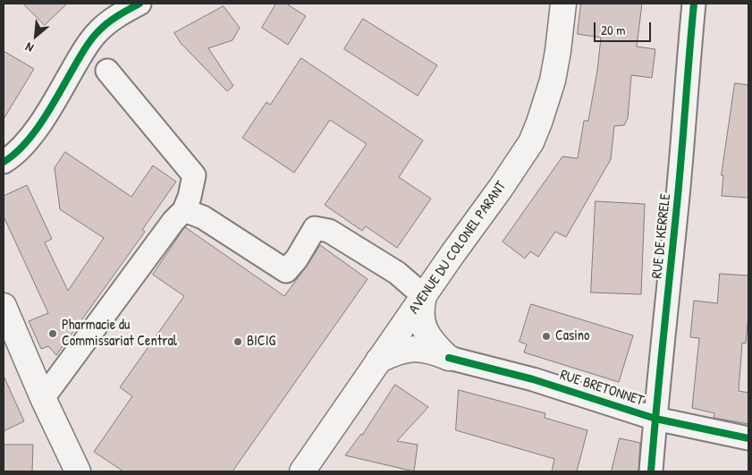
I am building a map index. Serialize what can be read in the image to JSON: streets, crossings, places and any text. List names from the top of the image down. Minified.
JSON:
{"streets":{"main road":["AVENUE DU COLONEL PARANT"],"street":["RUE DE KERRELE","RUE BRETONNET"]},"crossings":[["RUE DE KERRELE","RUE BRETONNET"]],"places":["Pharmacie du Commissariat Central","Casino","BICIG"],"scale_bar":"20 m","north":"bottom left"}
